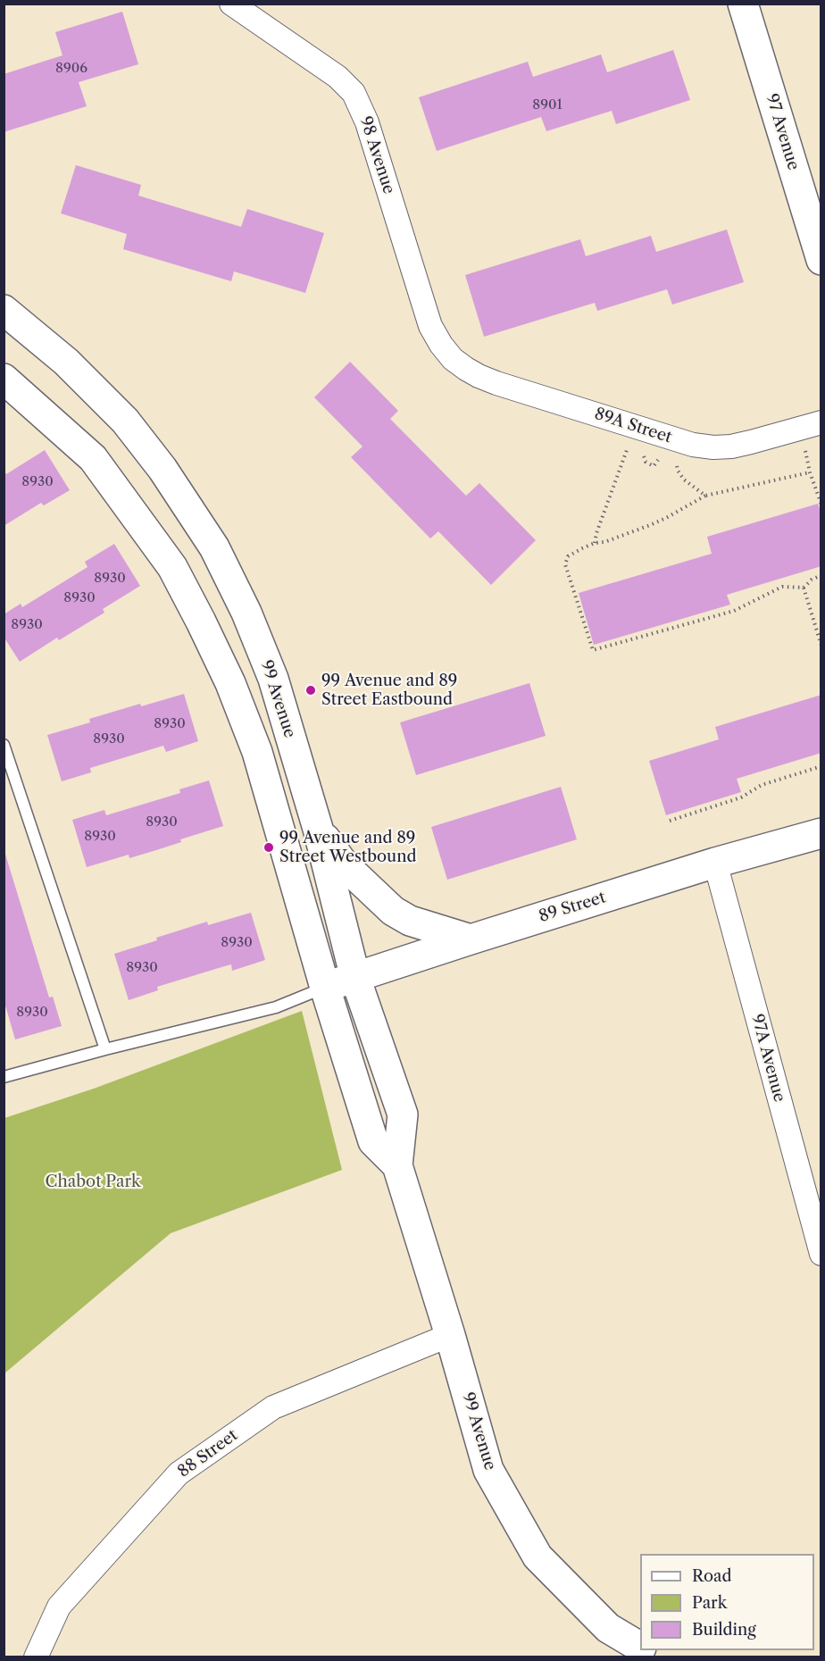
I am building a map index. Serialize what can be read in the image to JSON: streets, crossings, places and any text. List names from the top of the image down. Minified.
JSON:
{"streets":{"street":["97 Avenue","98 Avenue","89A Street","99 Avenue","89 Street","97A Avenue","88 Street"]},"crossings":[["98 Avenue","89A Street"],["99 Avenue","89 Street"],["99 Avenue","88 Street"],["89 Street","97A Avenue"]],"parks":["Chabot Park"],"places":["99 Avenue and 89 Street Eastbound","99 Avenue and 89 Street Westbound"],"house_numbers":["8906","8901","8930","8930","8930","8930","8930","8930","8930","8930","8930","8930","8930"],"legend":["Road","Park","Building"]}
